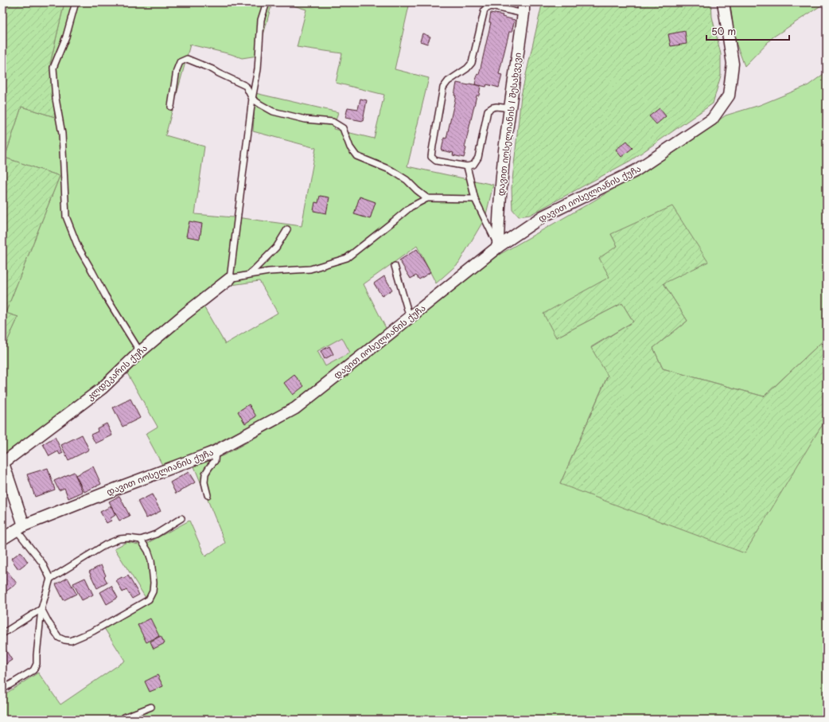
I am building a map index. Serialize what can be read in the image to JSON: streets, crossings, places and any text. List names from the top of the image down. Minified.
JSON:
{"streets":{"street":["დავით იოსელიანის I შესახვევი","დავით იოსელიანის ქუჩა","კლდეკარის ქუჩა"]},"crossings":[["დავით იოსელიანის I შესახვევი","დავით იოსელიანის ქუჩა"]],"scale_bar":"50 m"}
